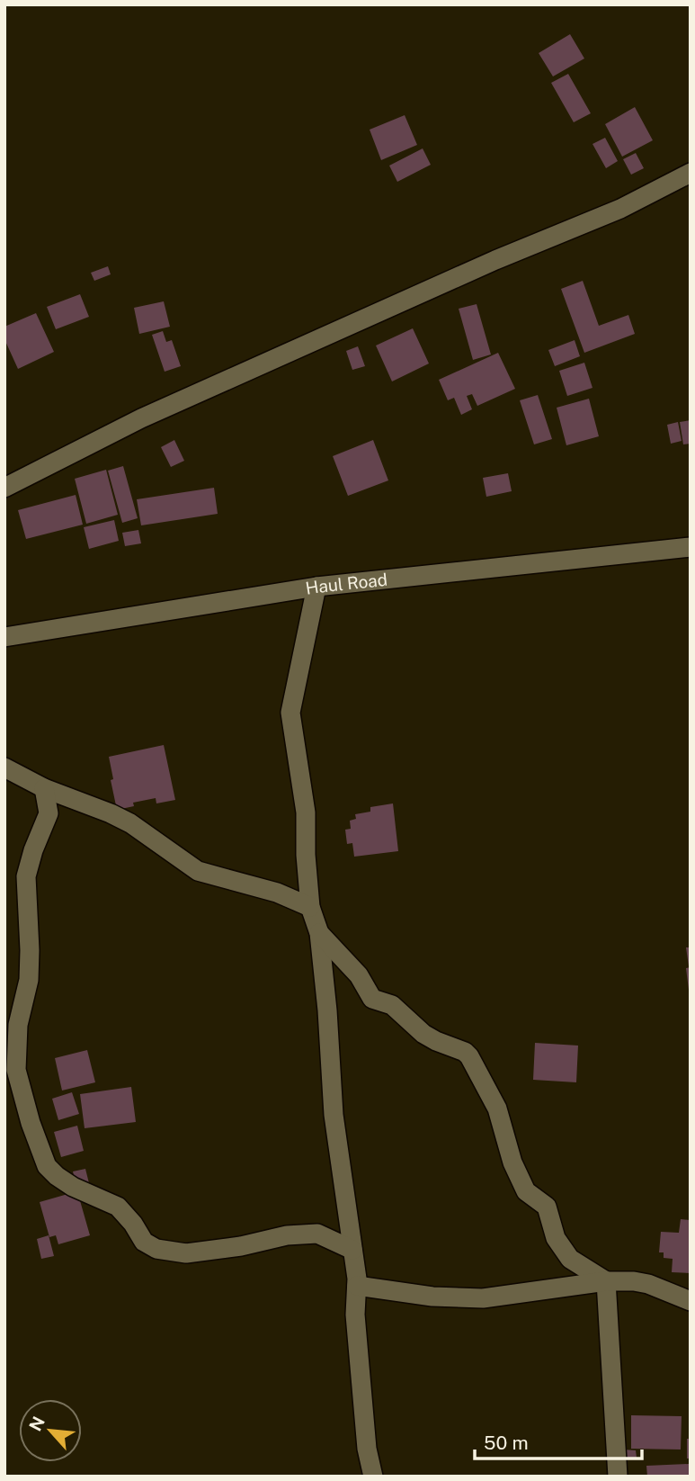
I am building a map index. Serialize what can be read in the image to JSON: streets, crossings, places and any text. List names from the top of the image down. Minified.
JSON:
{"streets":{"street":["Haul Road"]},"scale_bar":"50 m","north":"top left"}
